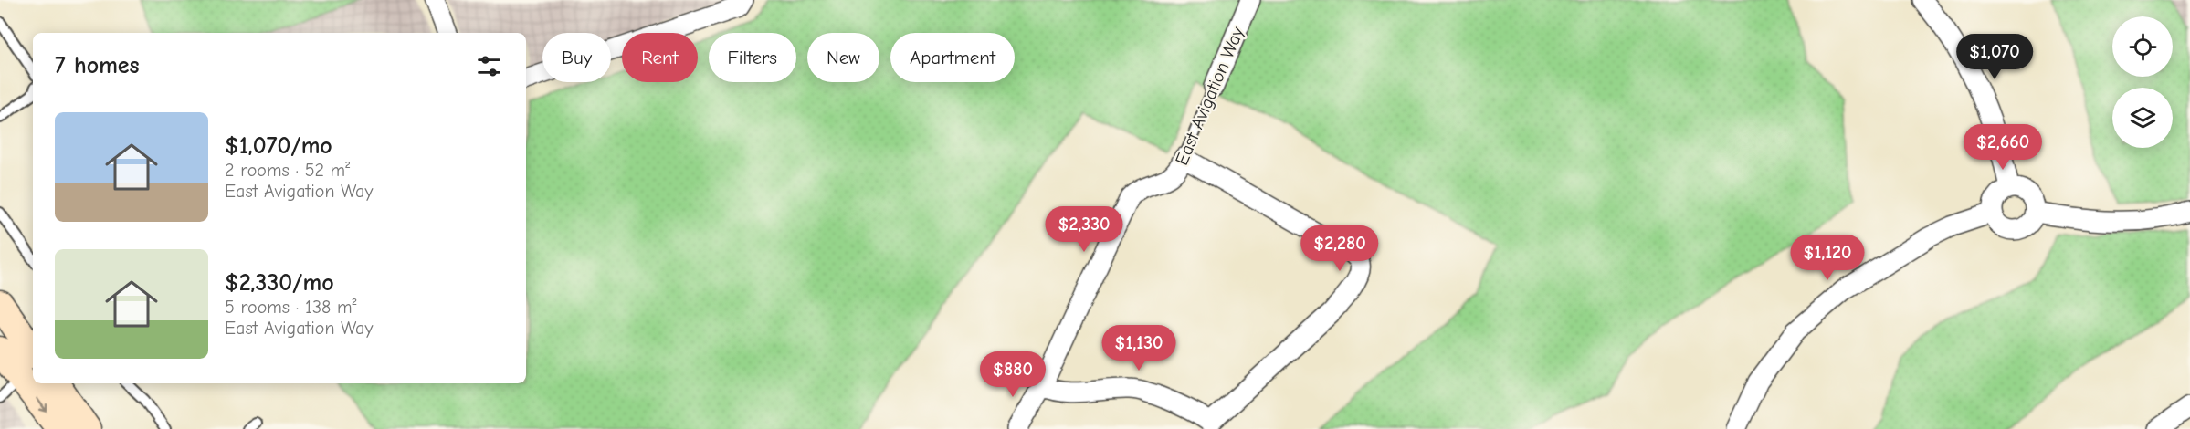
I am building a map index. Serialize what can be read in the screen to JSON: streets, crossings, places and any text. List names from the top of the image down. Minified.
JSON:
{"streets":{"street":["East Avigation Way"]},"page":{"chip":["Buy","Rent","Filters","New","Apartment"],"heading":"7 homes","price":["$1,070","$2,660","$2,330","$2,280","$1,120","$1,130","$880"],"list":[{"name":"$1,070/mo","note":"2 rooms · 52 m² · East Avigation Way"},{"name":"$2,330/mo","note":"5 rooms · 138 m² · East Avigation Way"}]}}
